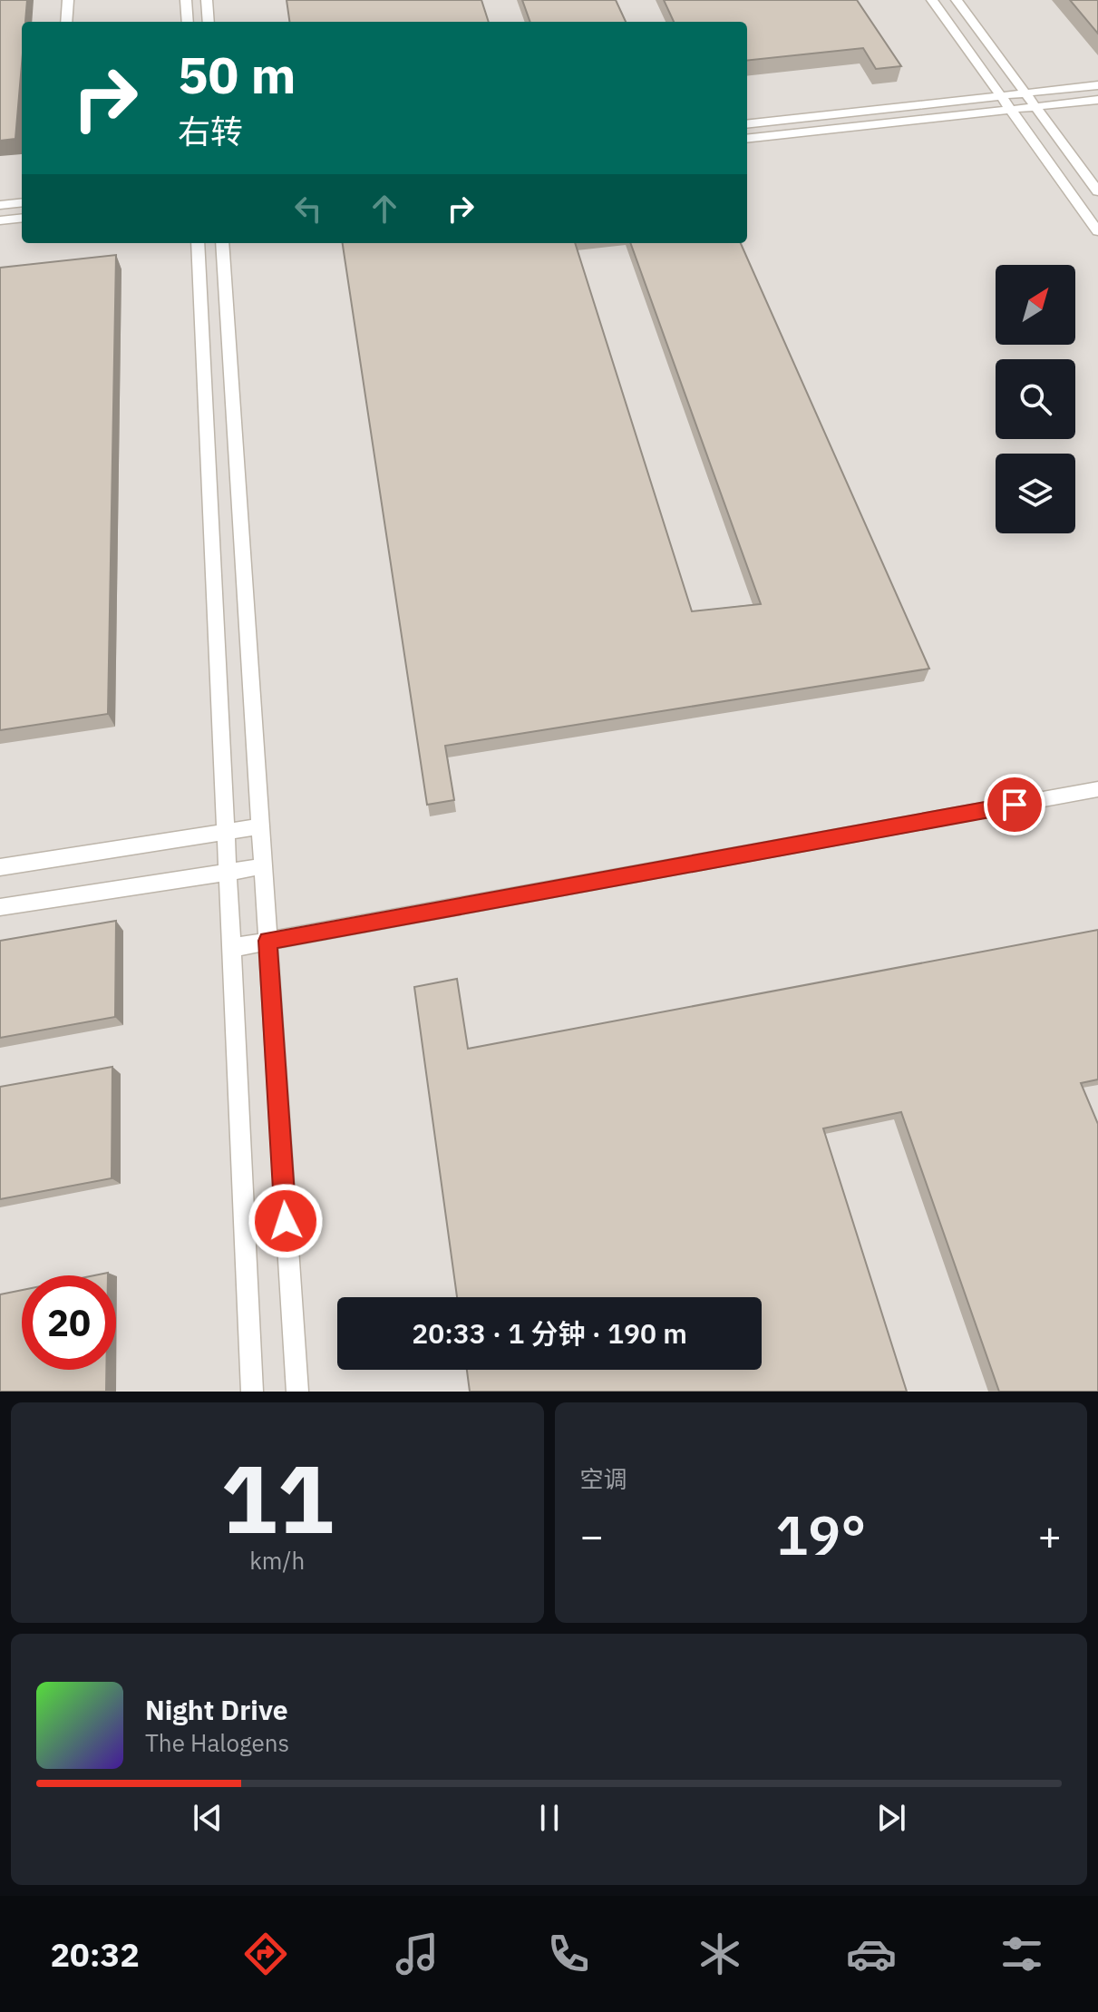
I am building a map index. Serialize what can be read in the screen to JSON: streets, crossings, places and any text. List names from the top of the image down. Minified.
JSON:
{"north":"top right","page":{"turn":["50 m","右转"],"limit":"20","trip":"20:33 · 1 分钟 · 190 m","tile":[["11","km/h"],"空调"],"heat":["−","19°","+"],"song":["Night Drive","The Halogens"],"tabs":"20:32"}}
